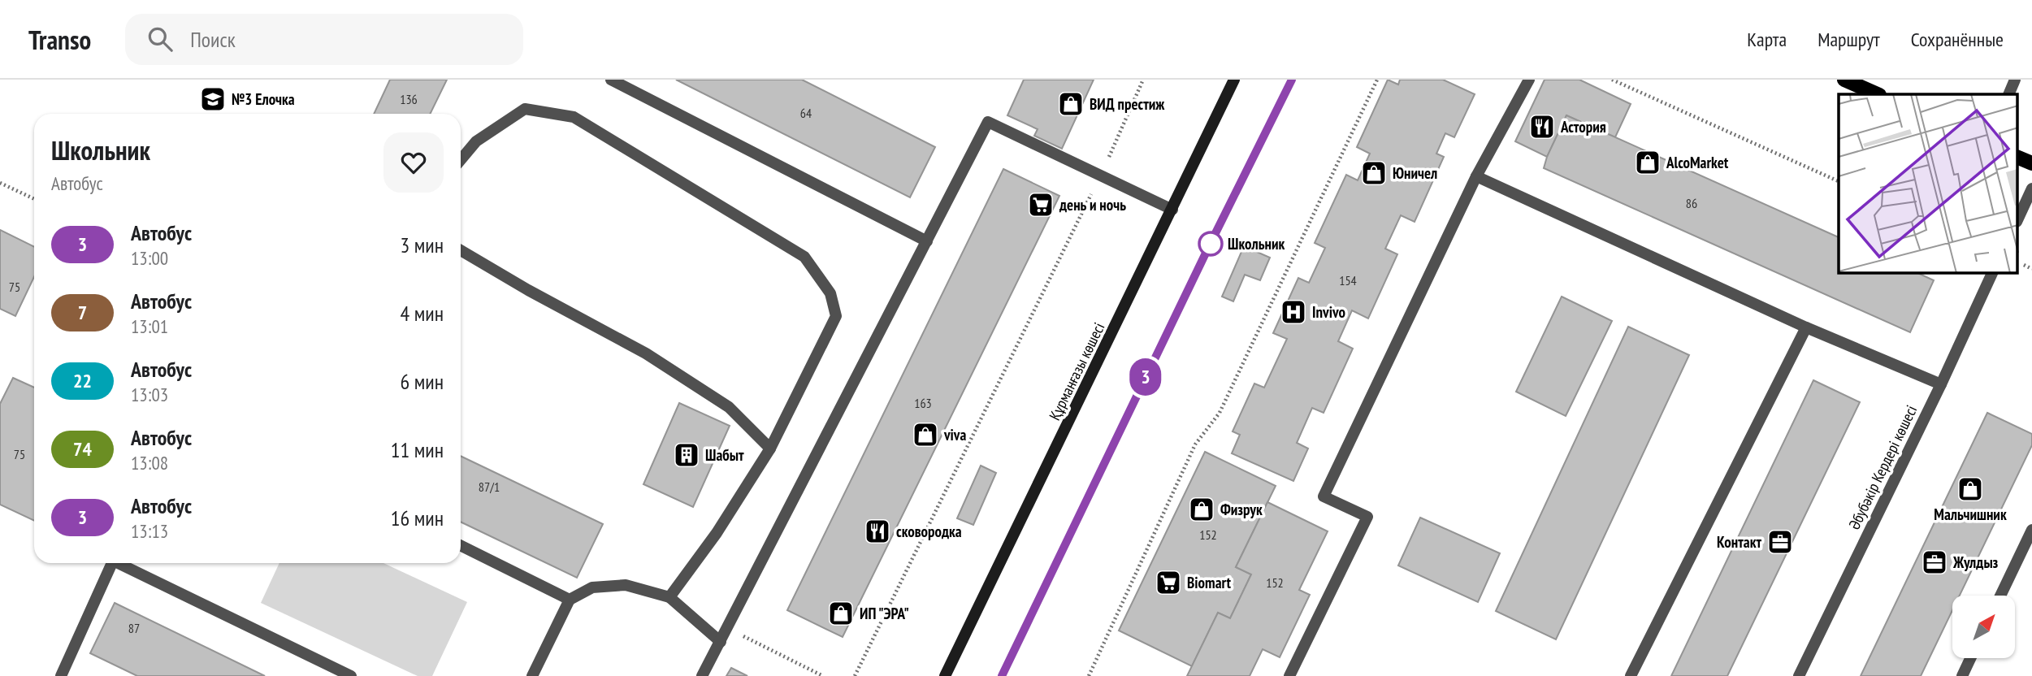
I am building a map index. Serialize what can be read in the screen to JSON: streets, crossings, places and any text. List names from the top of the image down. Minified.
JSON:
{"streets":{"street":["Құрманғазы көшесі","Әбубәкір Кердері көшесі"]},"places":{"school or university":["№3 Елочка"],"shop":["ВИД престиж","AlcoMarket","Юничел","viva","Мальчишник","Физрук","ИП \"ЭРА\""],"restaurant":["Астория","сковородка"],"supermarket":["день и ночь","Biomart"],"other":["Школьник"],"hospital":["Invivo"],"building":["Шабыт"],"office":["Контакт","Жулдыз"]},"lines":["bus line 3"],"house_numbers":["136","64","86","154","75","163","75","87/1","152","152","87"],"north":"top right","page":{"header":"Transo","search":"Поиск","nav":["Карта","Маршрут","Сохранённые"],"on_map":"3","heading":["Школьник","Автобус"],"list":[{"mark":"3","name":"Автобус","note":"13:00","value":"3 мин"},{"mark":"7","name":"Автобус","note":"13:01","value":"4 мин"},{"mark":"22","name":"Автобус","note":"13:03","value":"6 мин"},{"mark":"74","name":"Автобус","note":"13:08","value":"11 мин"},{"mark":"3","name":"Автобус","note":"13:13","value":"16 мин"}]}}
